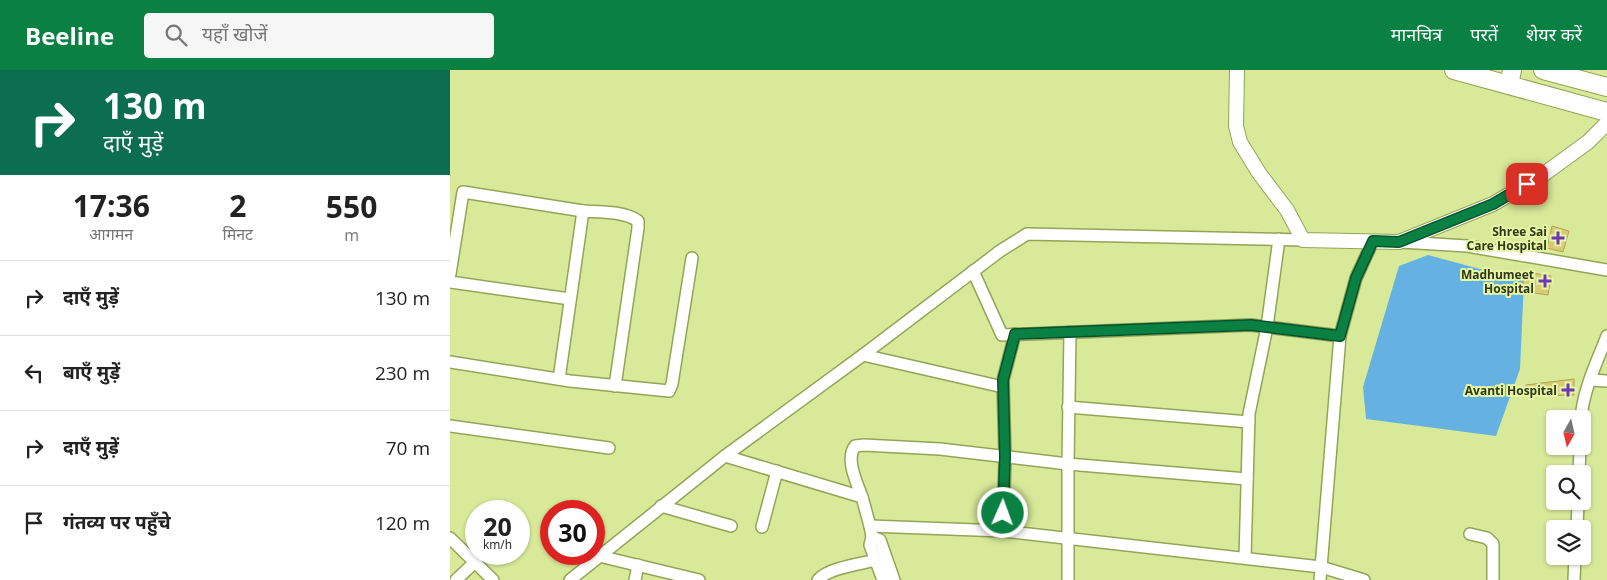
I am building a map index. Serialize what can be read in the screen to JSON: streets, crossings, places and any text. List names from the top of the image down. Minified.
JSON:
{"places":{"health":["Shree Sai Care Hospital","Madhumeet Hospital","Avanti Hospital"]},"north":"bottom","page":{"header":"Beeline","search":"यहाँ खोजें","nav":["मानचित्र","परतें","शेयर करें"],"turn":["130 m","दाएँ मुड़ें"],"eta":["17:36","आगमन","2","मिनट","550","m"],"list":[{"name":"दाएँ मुड़ें","value":"130 m"},{"name":"बाएँ मुड़ें","value":"230 m"},{"name":"दाएँ मुड़ें","value":"70 m"},{"name":"गंतव्य पर पहुँचे","value":"120 m"}],"speed":"20 km/h","limit":"30"}}
